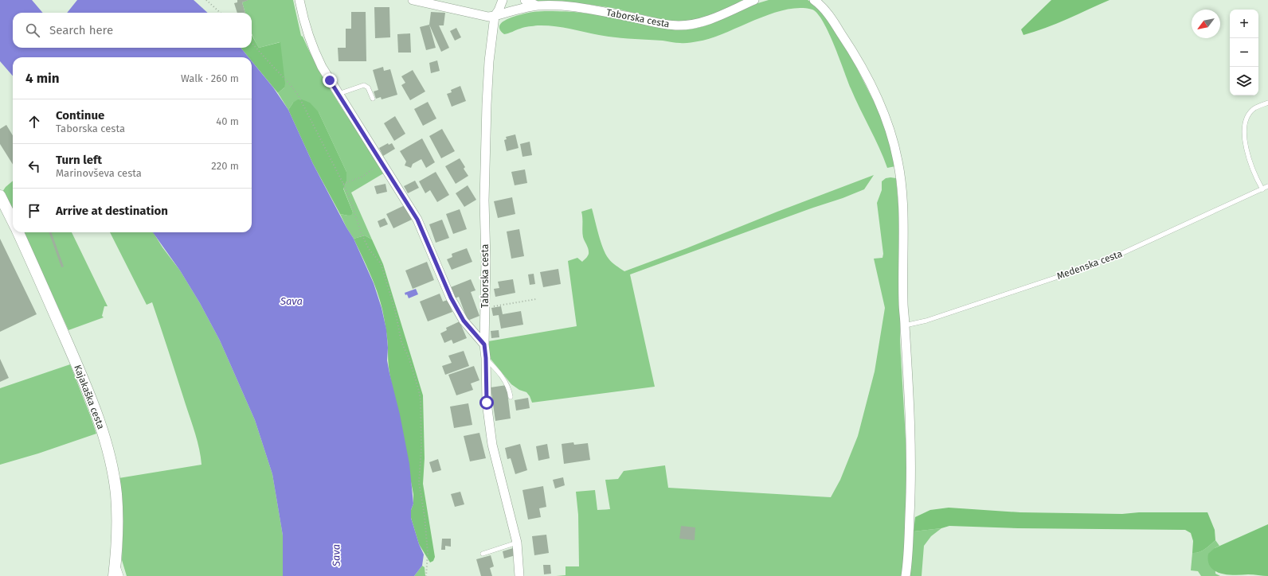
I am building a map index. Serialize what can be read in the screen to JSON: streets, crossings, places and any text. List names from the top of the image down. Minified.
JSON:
{"streets":{"street":["Taborska cesta","Kajakaška cesta"],"lane":["Medenska cesta"]},"water":["Sava"],"north":"bottom left","page":{"map_buttons":["+","−"],"search":"Search here","heading":["4 min","Walk · 260 m"],"list":[["Continue","Taborska cesta","40 m"],["Turn left","Marinovševa cesta","220 m"],"Arrive at destination"]}}
